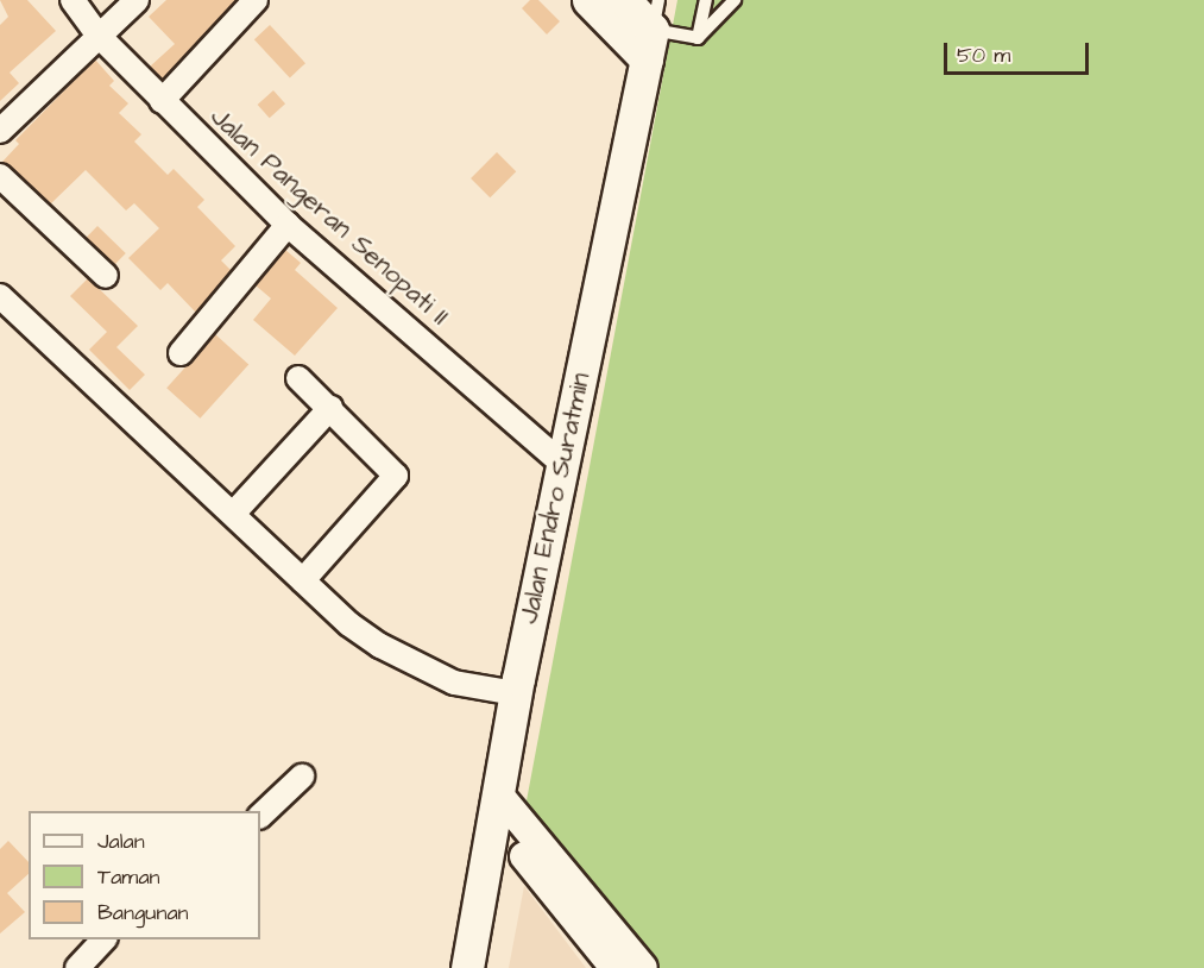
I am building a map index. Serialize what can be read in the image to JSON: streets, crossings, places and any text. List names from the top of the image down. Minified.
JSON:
{"streets":{"main road":["Jalan Endro Suratmin"],"street":["Jalan Pangeran Senopati II"]},"crossings":[["Jalan Pangeran Senopati II","Jalan Endro Suratmin"]],"legend":["Jalan","Taman","Bangunan"],"scale_bar":"50 m"}
